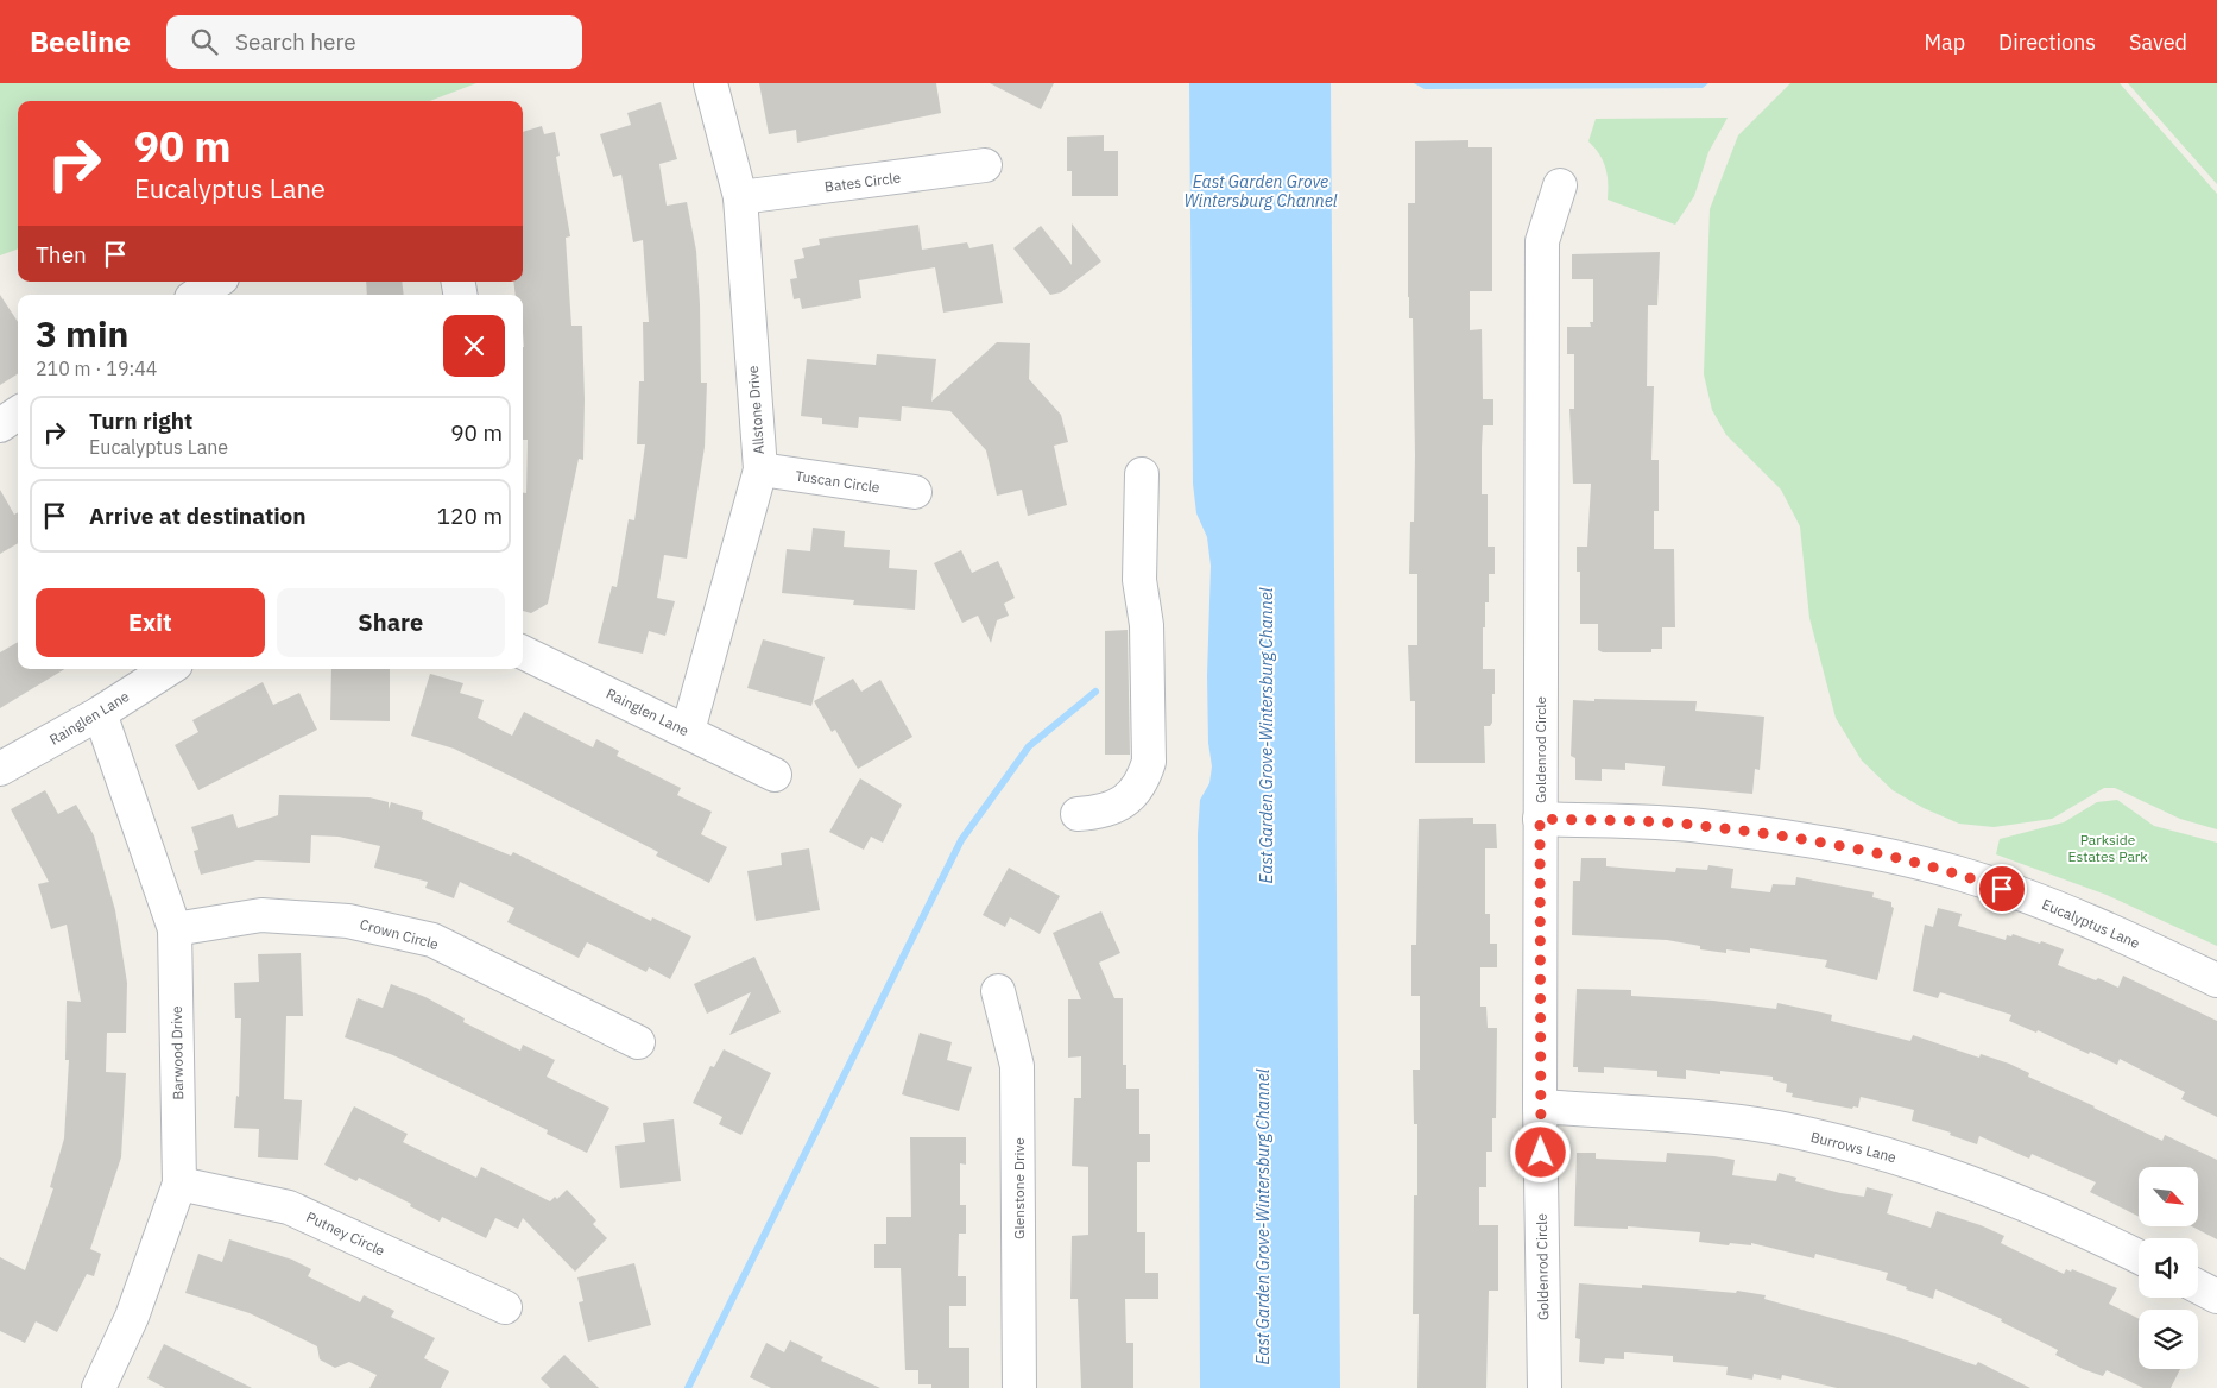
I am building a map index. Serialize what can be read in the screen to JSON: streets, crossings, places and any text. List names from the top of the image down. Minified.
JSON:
{"streets":{"street":["Bates Circle","Allstone Drive","Tuscan Circle","Rainglen Lane","Goldenrod Circle","Eucalyptus Lane","Crown Circle","Barwood Drive","Burrows Lane","Glenstone Drive","Putney Circle"]},"crossings":[["Bates Circle","Allstone Drive"],["Allstone Drive","Tuscan Circle"],["Allstone Drive","Rainglen Lane"],["Rainglen Lane","Barwood Drive"],["Goldenrod Circle","Eucalyptus Lane"],["Goldenrod Circle","Burrows Lane"],["Crown Circle","Barwood Drive"],["Barwood Drive","Putney Circle"]],"water":["East Garden Grove Wintersburg Channel","East Garden Grove-Wintersburg Channel"],"parks":["Parkside Estates Park"],"north":"bottom right","page":{"header":"Beeline","search":"Search here","nav":["Map","Directions","Saved"],"turn":["90 m","Eucalyptus Lane"],"then":"Then","heading":["3 min","210 m · 19:44"],"list":[{"name":"Turn right","note":"Eucalyptus Lane","value":"90 m"},{"name":"Arrive at destination","value":"120 m"}],"buttons":["Exit","Share"]}}
